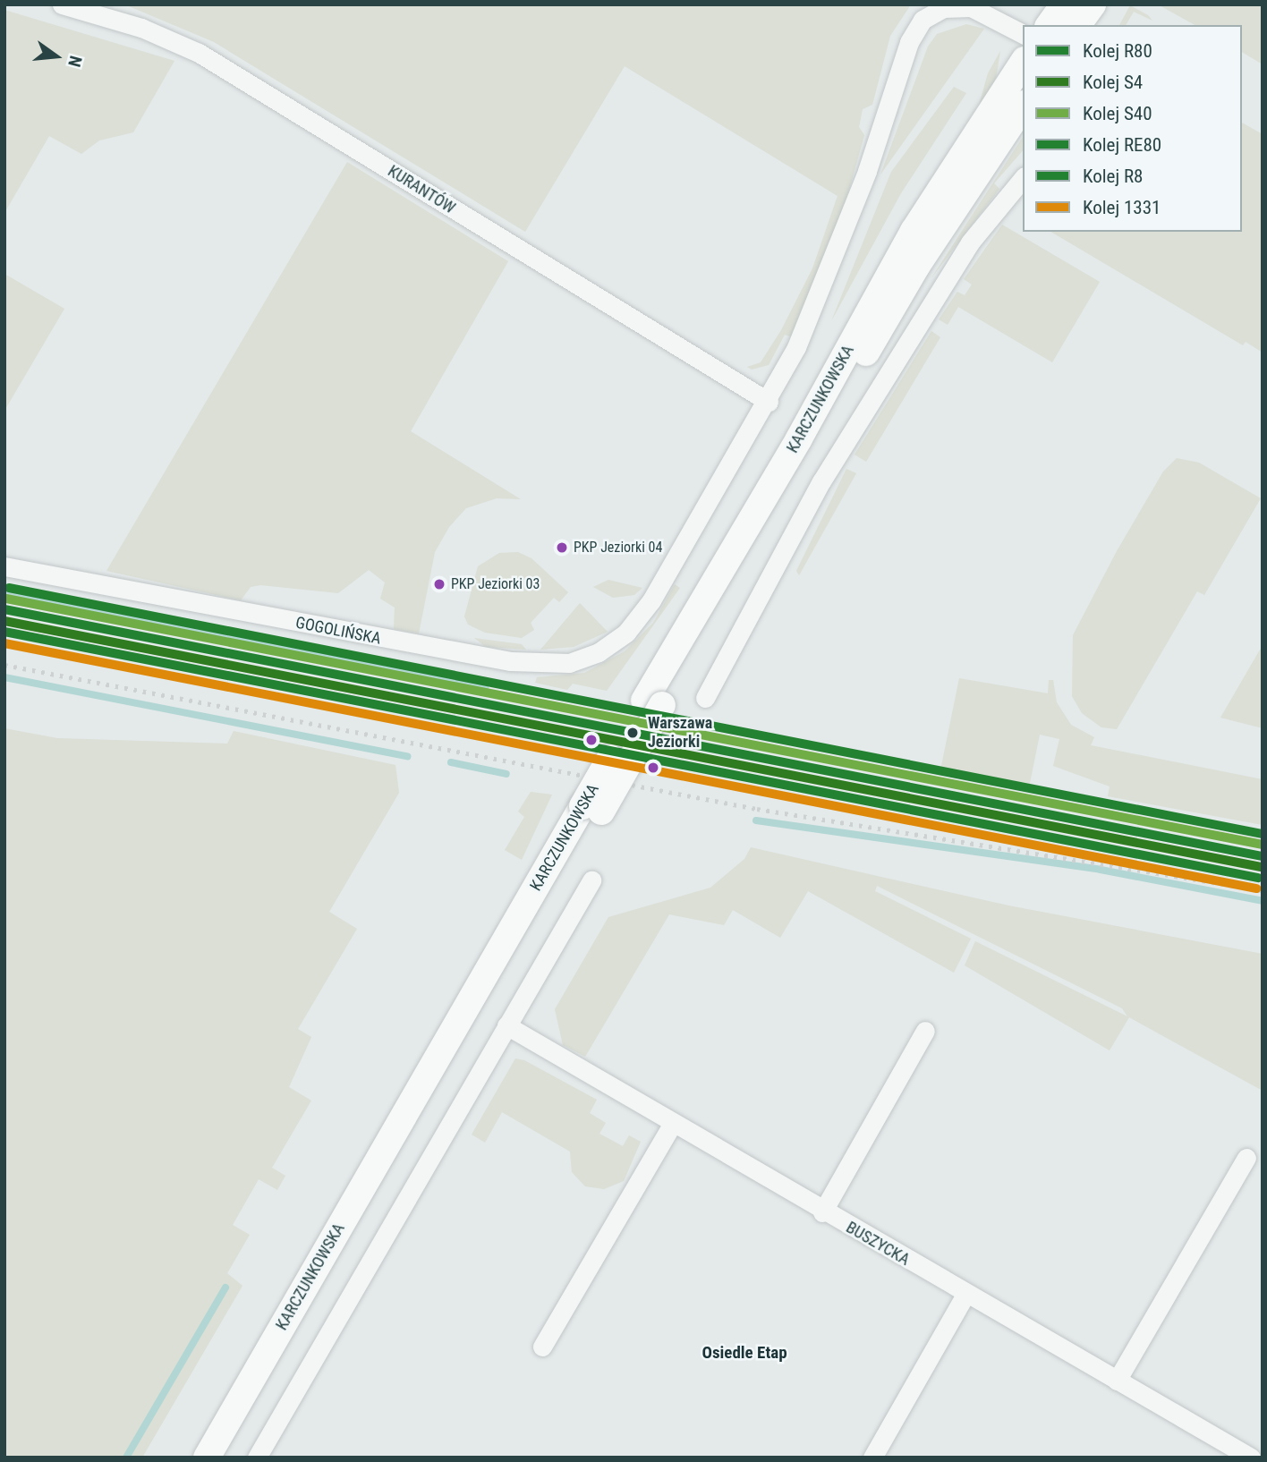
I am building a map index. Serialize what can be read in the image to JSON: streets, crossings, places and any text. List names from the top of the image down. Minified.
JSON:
{"streets":{"street":["KURANTÓW","KARCZUNKOWSKA","GOGOLIŃSKA","BUSZYCKA"]},"crossings":[["KURANTÓW","GOGOLIŃSKA"]],"districts":["Osiedle Etap"],"places":["PKP Jeziorki 04","PKP Jeziorki 03","Warszawa Jeziorki"],"lines":["rail line R8","rail line S40","rail line R80","rail line S4","rail line RE80","rail line 1331"],"legend":["Kolej R80","Kolej S4","Kolej S40","Kolej RE80","Kolej R8","Kolej 1331"],"north":"right"}
